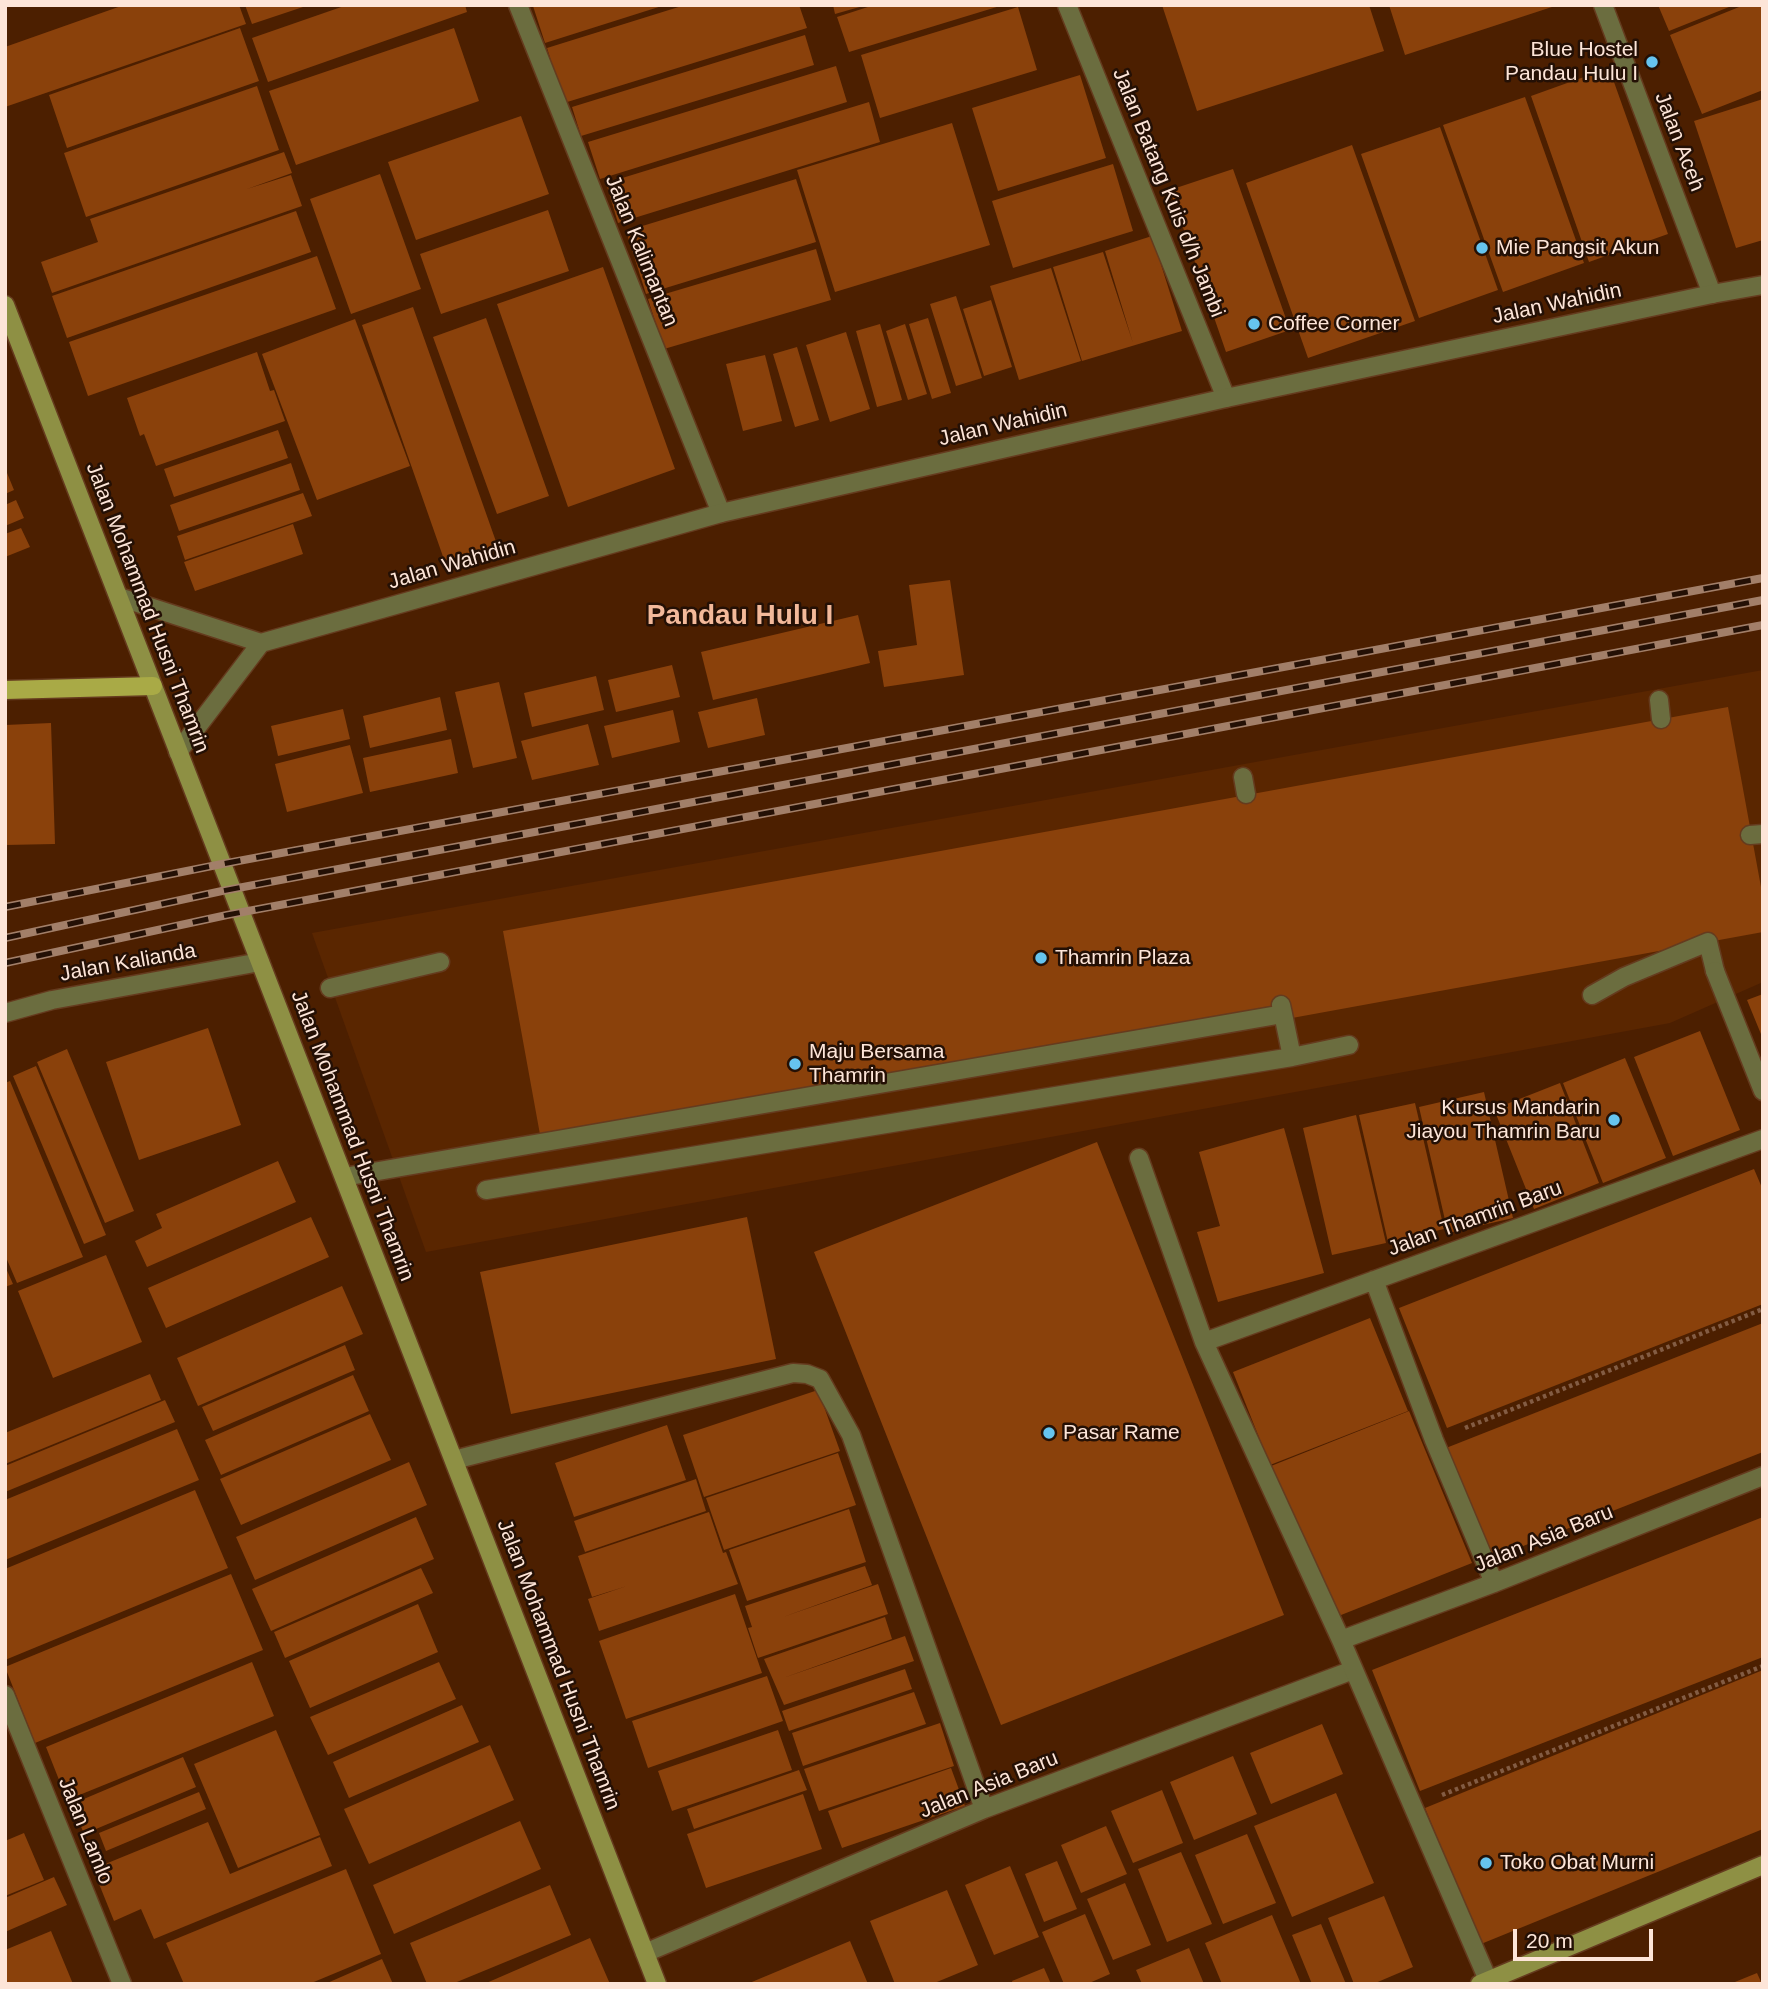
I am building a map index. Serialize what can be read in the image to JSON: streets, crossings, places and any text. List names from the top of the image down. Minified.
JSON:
{"streets":{"main road":["Jalan Mohammad Husni Thamrin"],"street":["Jalan Aceh","Jalan Batang Kuis d/h Jambi","Jalan Kalimantan","Jalan Wahidin","Jalan Kalianda","Jalan Thamrin Baru","Jalan Asia Baru","Jalan Lamlo"]},"crossings":[["Jalan Aceh","Jalan Wahidin"],["Jalan Batang Kuis d/h Jambi","Jalan Wahidin"],["Jalan Kalimantan","Jalan Wahidin"],["Jalan Mohammad Husni Thamrin","Jalan Kalianda"],["Jalan Mohammad Husni Thamrin","Jalan Asia Baru"]],"districts":["Pandau Hulu I"],"places":["Blue Hostel Pandau Hulu I","Mie Pangsit Akun","Coffee Corner","Thamrin Plaza","Maju Bersama Thamrin","Kursus Mandarin Jiayou Thamrin Baru","Pasar Rame","Toko Obat Murni"],"scale_bar":"20 m"}
